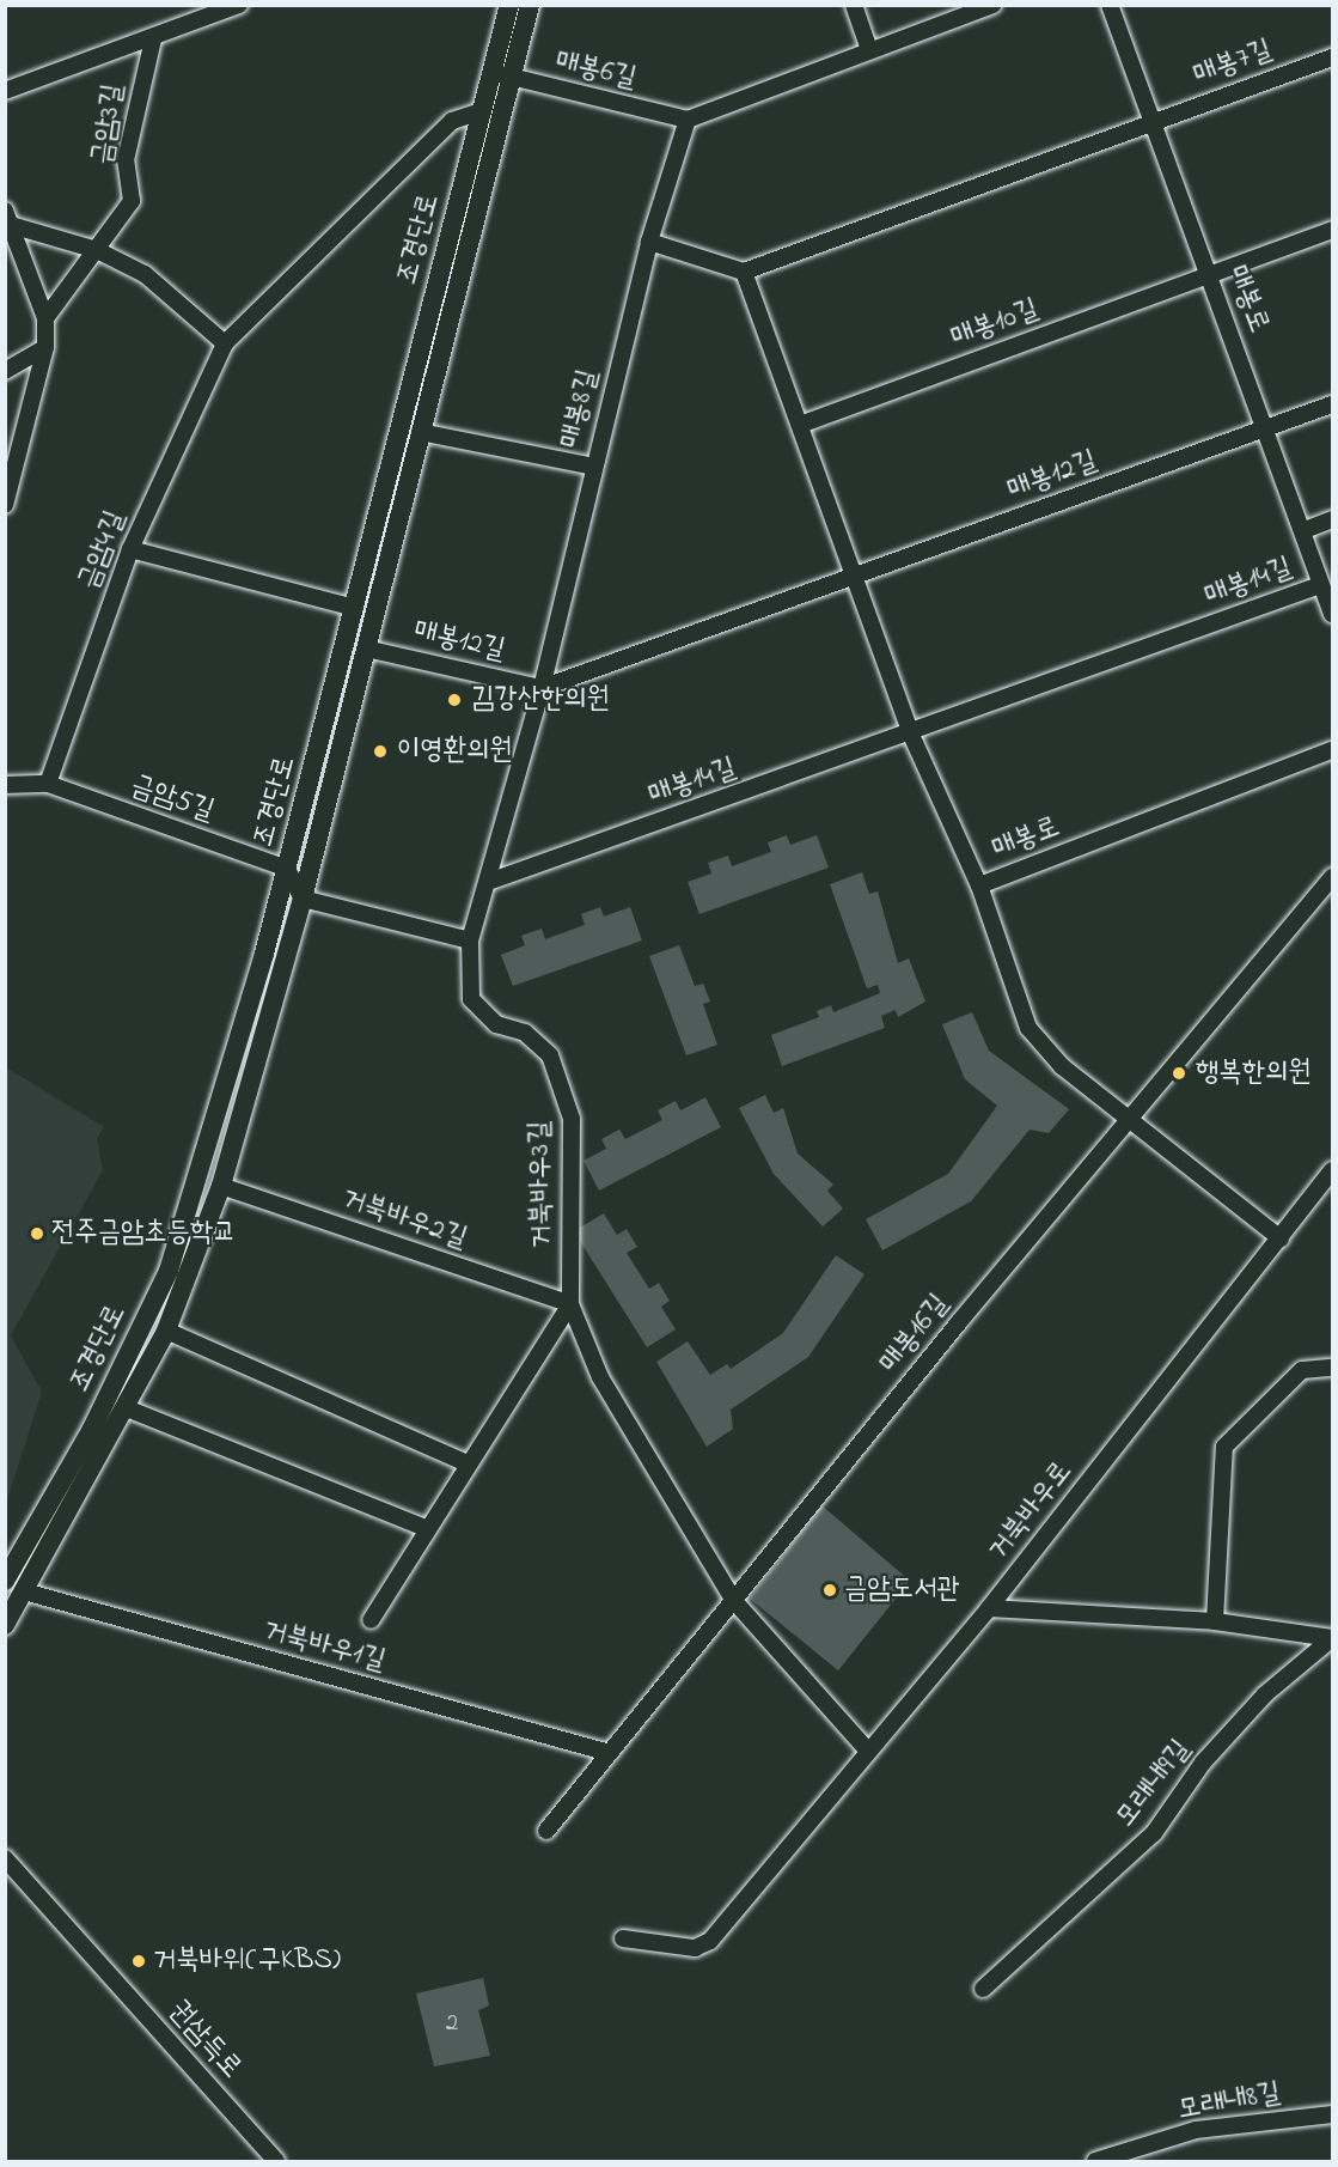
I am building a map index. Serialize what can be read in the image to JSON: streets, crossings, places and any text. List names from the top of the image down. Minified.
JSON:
{"streets":{"street":["매봉7길","매봉6길","금암3길","조경단로","매봉로","매봉10길","매봉8길","매봉12길","금암4길","매봉14길","금암5길","거북바우3길","거북바우2길","매봉16길","거북바우로","거북바우1길","모래내9길","권삼득로","모래내8길"]},"crossings":[["매봉7길","매봉로"],["매봉6길","조경단로"],["조경단로","매봉12길"],["조경단로","금암4길"],["조경단로","금암5길"],["조경단로","거북바우2길"],["조경단로","거북바우1길"],["매봉로","매봉10길"],["매봉로","매봉12길"],["매봉로","매봉14길"],["매봉8길","매봉12길"],["금암4길","금암5길"],["거북바우3길","거북바우2길"],["거북바우3길","매봉16길"],["거북바우3길","거북바우로"],["매봉16길","거북바우1길"],["거북바우로","모래내9길"]],"places":["김강산한의원","이영환의원","행복한의원","전주금암초등학교","금암도서관","거북바위(구KBS)"],"house_numbers":["2"]}
